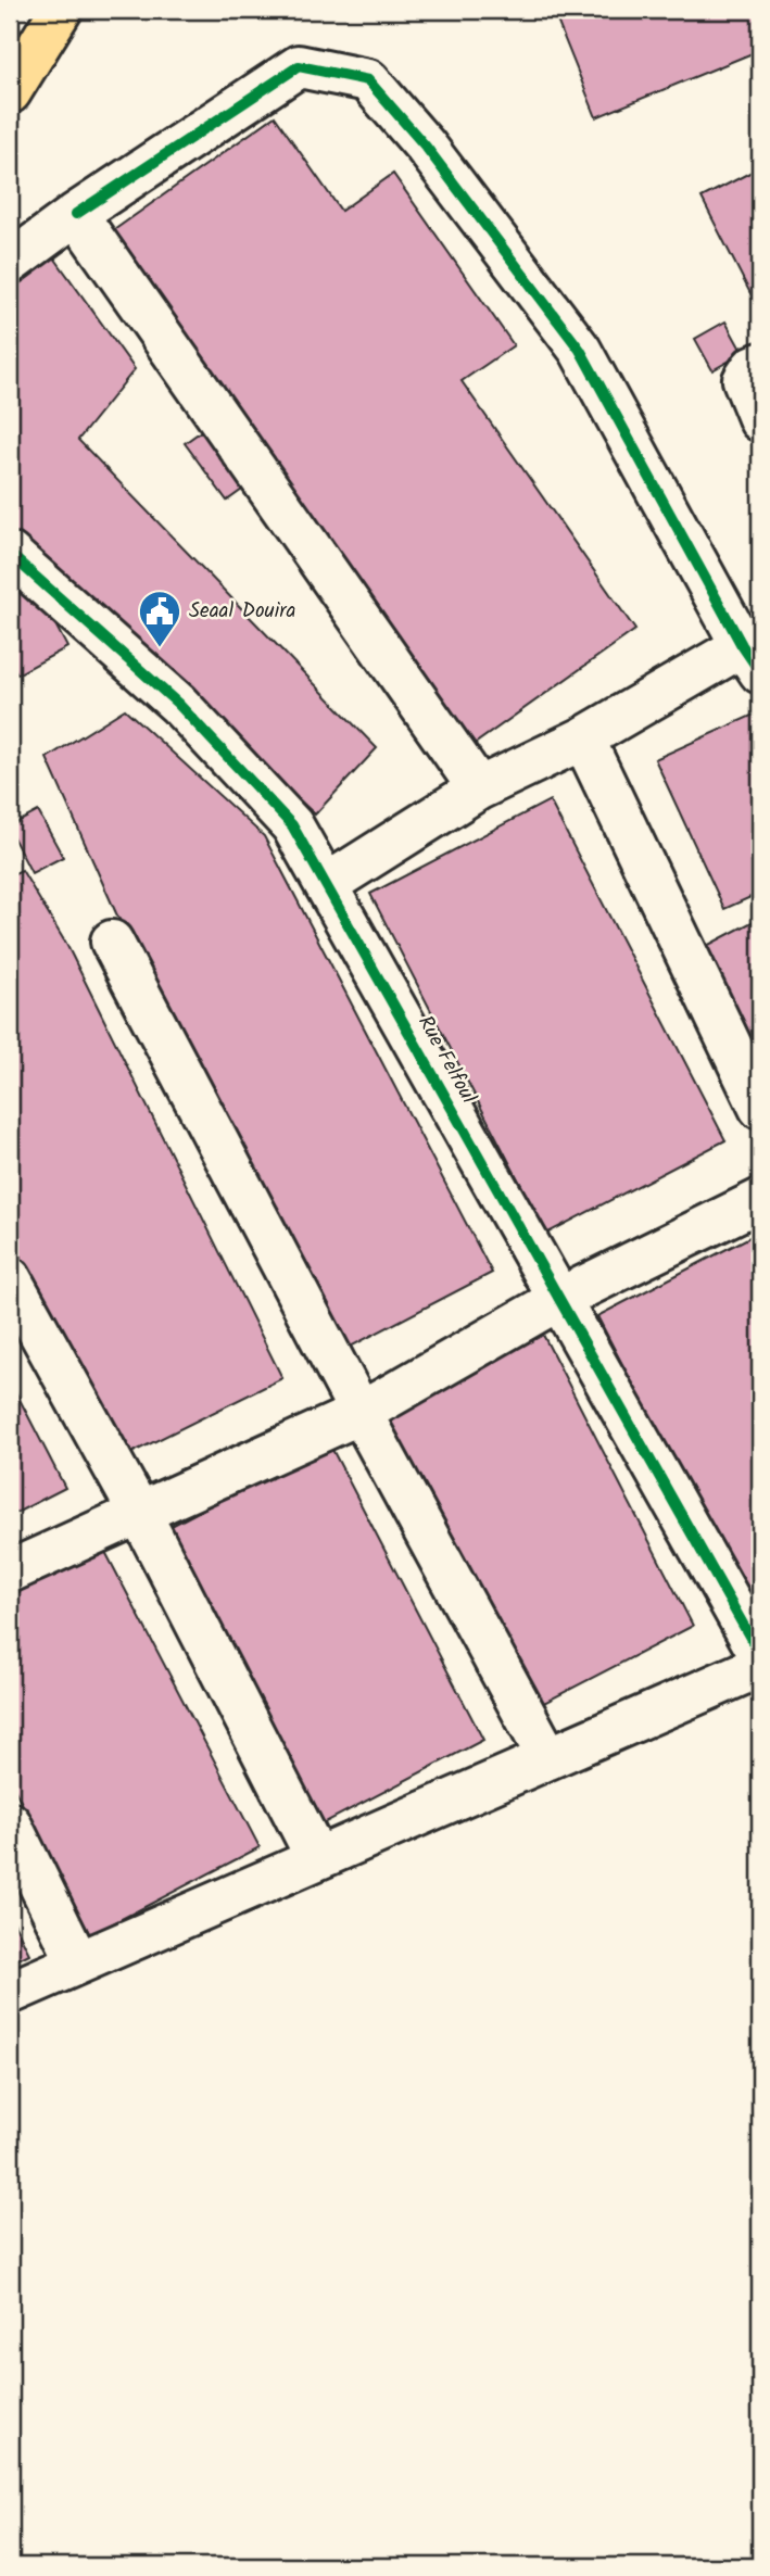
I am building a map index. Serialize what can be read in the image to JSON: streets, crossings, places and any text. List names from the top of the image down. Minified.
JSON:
{"streets":{"street":["Rue Felfoul"]},"places":{"public building":["Seaal Douira"]}}
